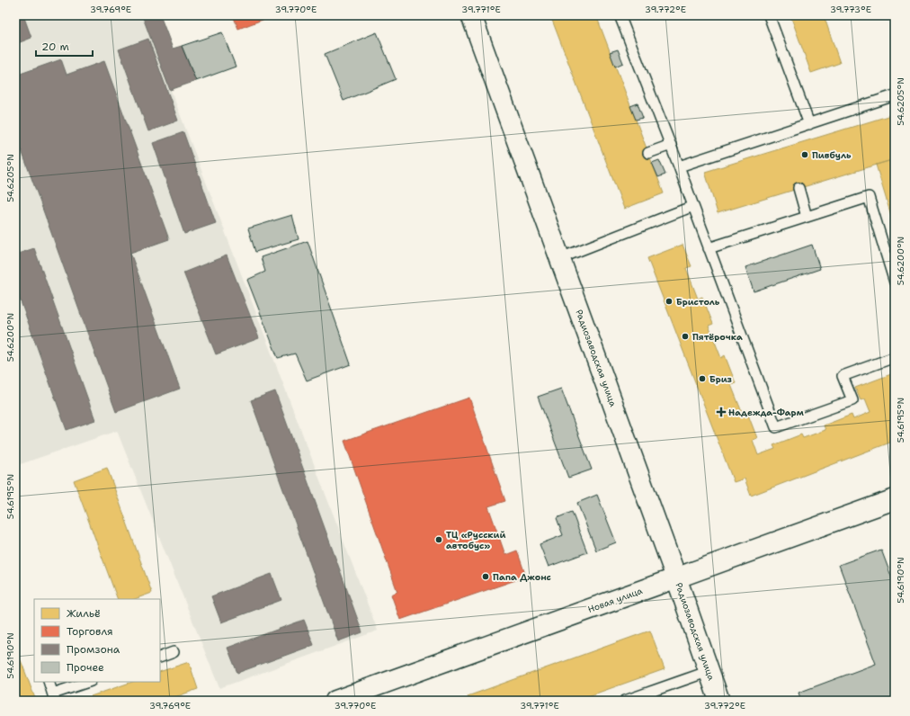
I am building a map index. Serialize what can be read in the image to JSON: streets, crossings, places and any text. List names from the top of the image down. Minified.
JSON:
{"streets":{"street":["Радиозаводская улица","Новая улица"]},"crossings":[["Радиозаводская улица","Новая улица"]],"places":{"other":["Пивбуль","Бристоль","Пятёрочка","Бриз","ТЦ «Русский автобус»","Папа Джонс"],"health":["Надежда-Фарм"]},"legend":["Жильё","Торговля","Промзона","Прочее"],"scale_bar":"20 m","coordinates":["39.769°E","39.770°E","39.771°E","39.772°E","39.773°E","54.6205°N","54.6200°N","54.6195°N","54.6190°N"]}
